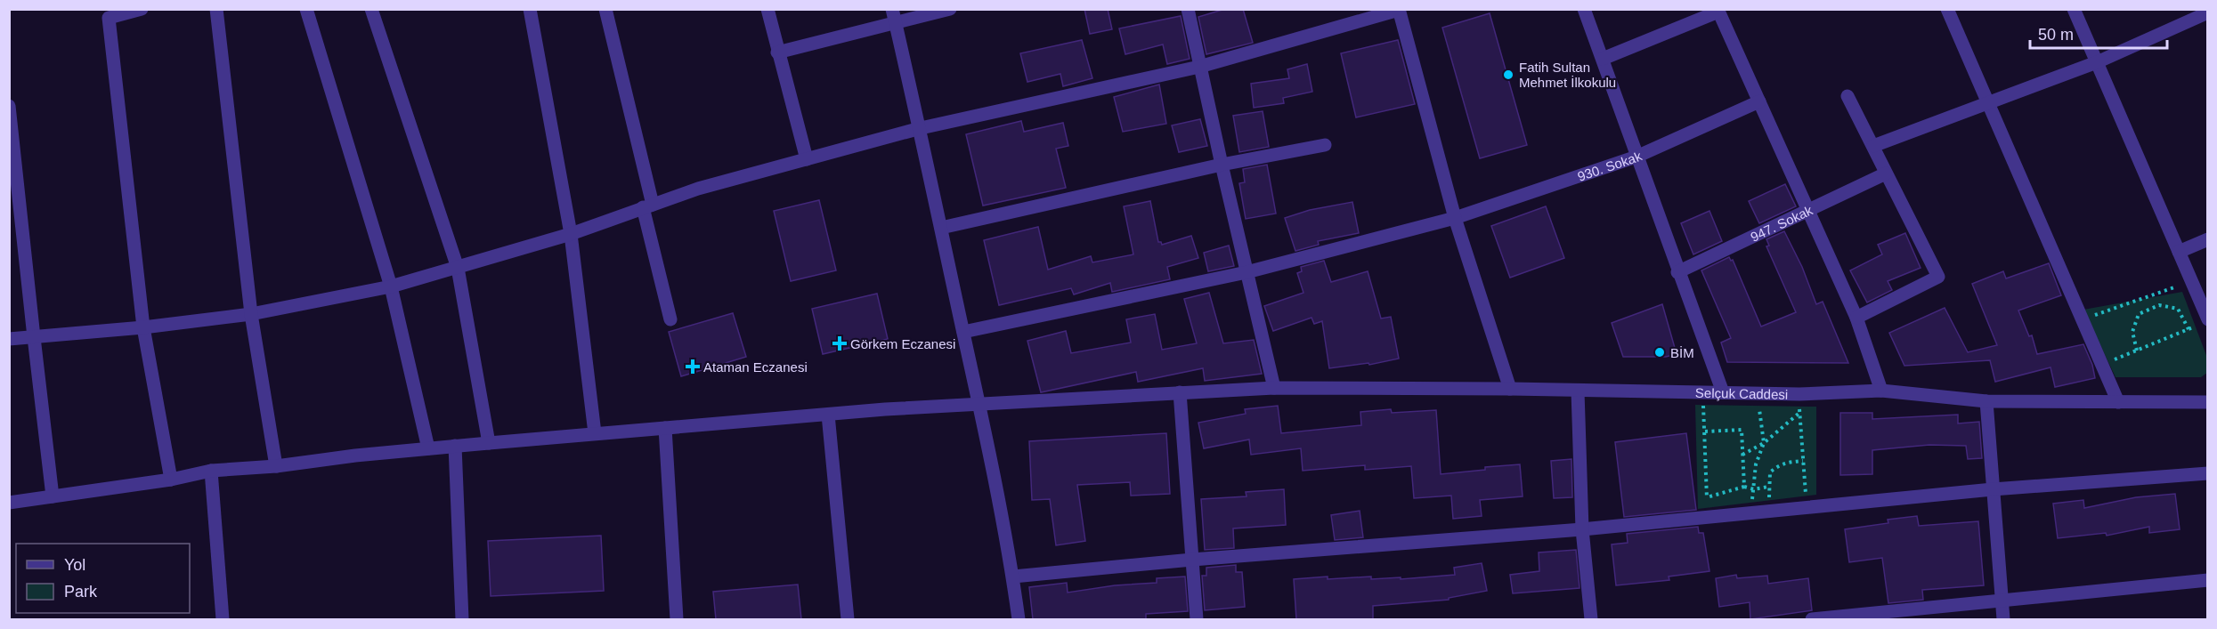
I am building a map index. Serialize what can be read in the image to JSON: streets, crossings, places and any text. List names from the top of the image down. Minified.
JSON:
{"streets":{"street":["930. Sokak","947. Sokak","Selçuk Caddesi"]},"places":{"other":["Fatih Sultan Mehmet İlkokulu","BİM"],"health":["Görkem Eczanesi","Ataman Eczanesi"]},"legend":["Yol","Park"],"scale_bar":"50 m"}
